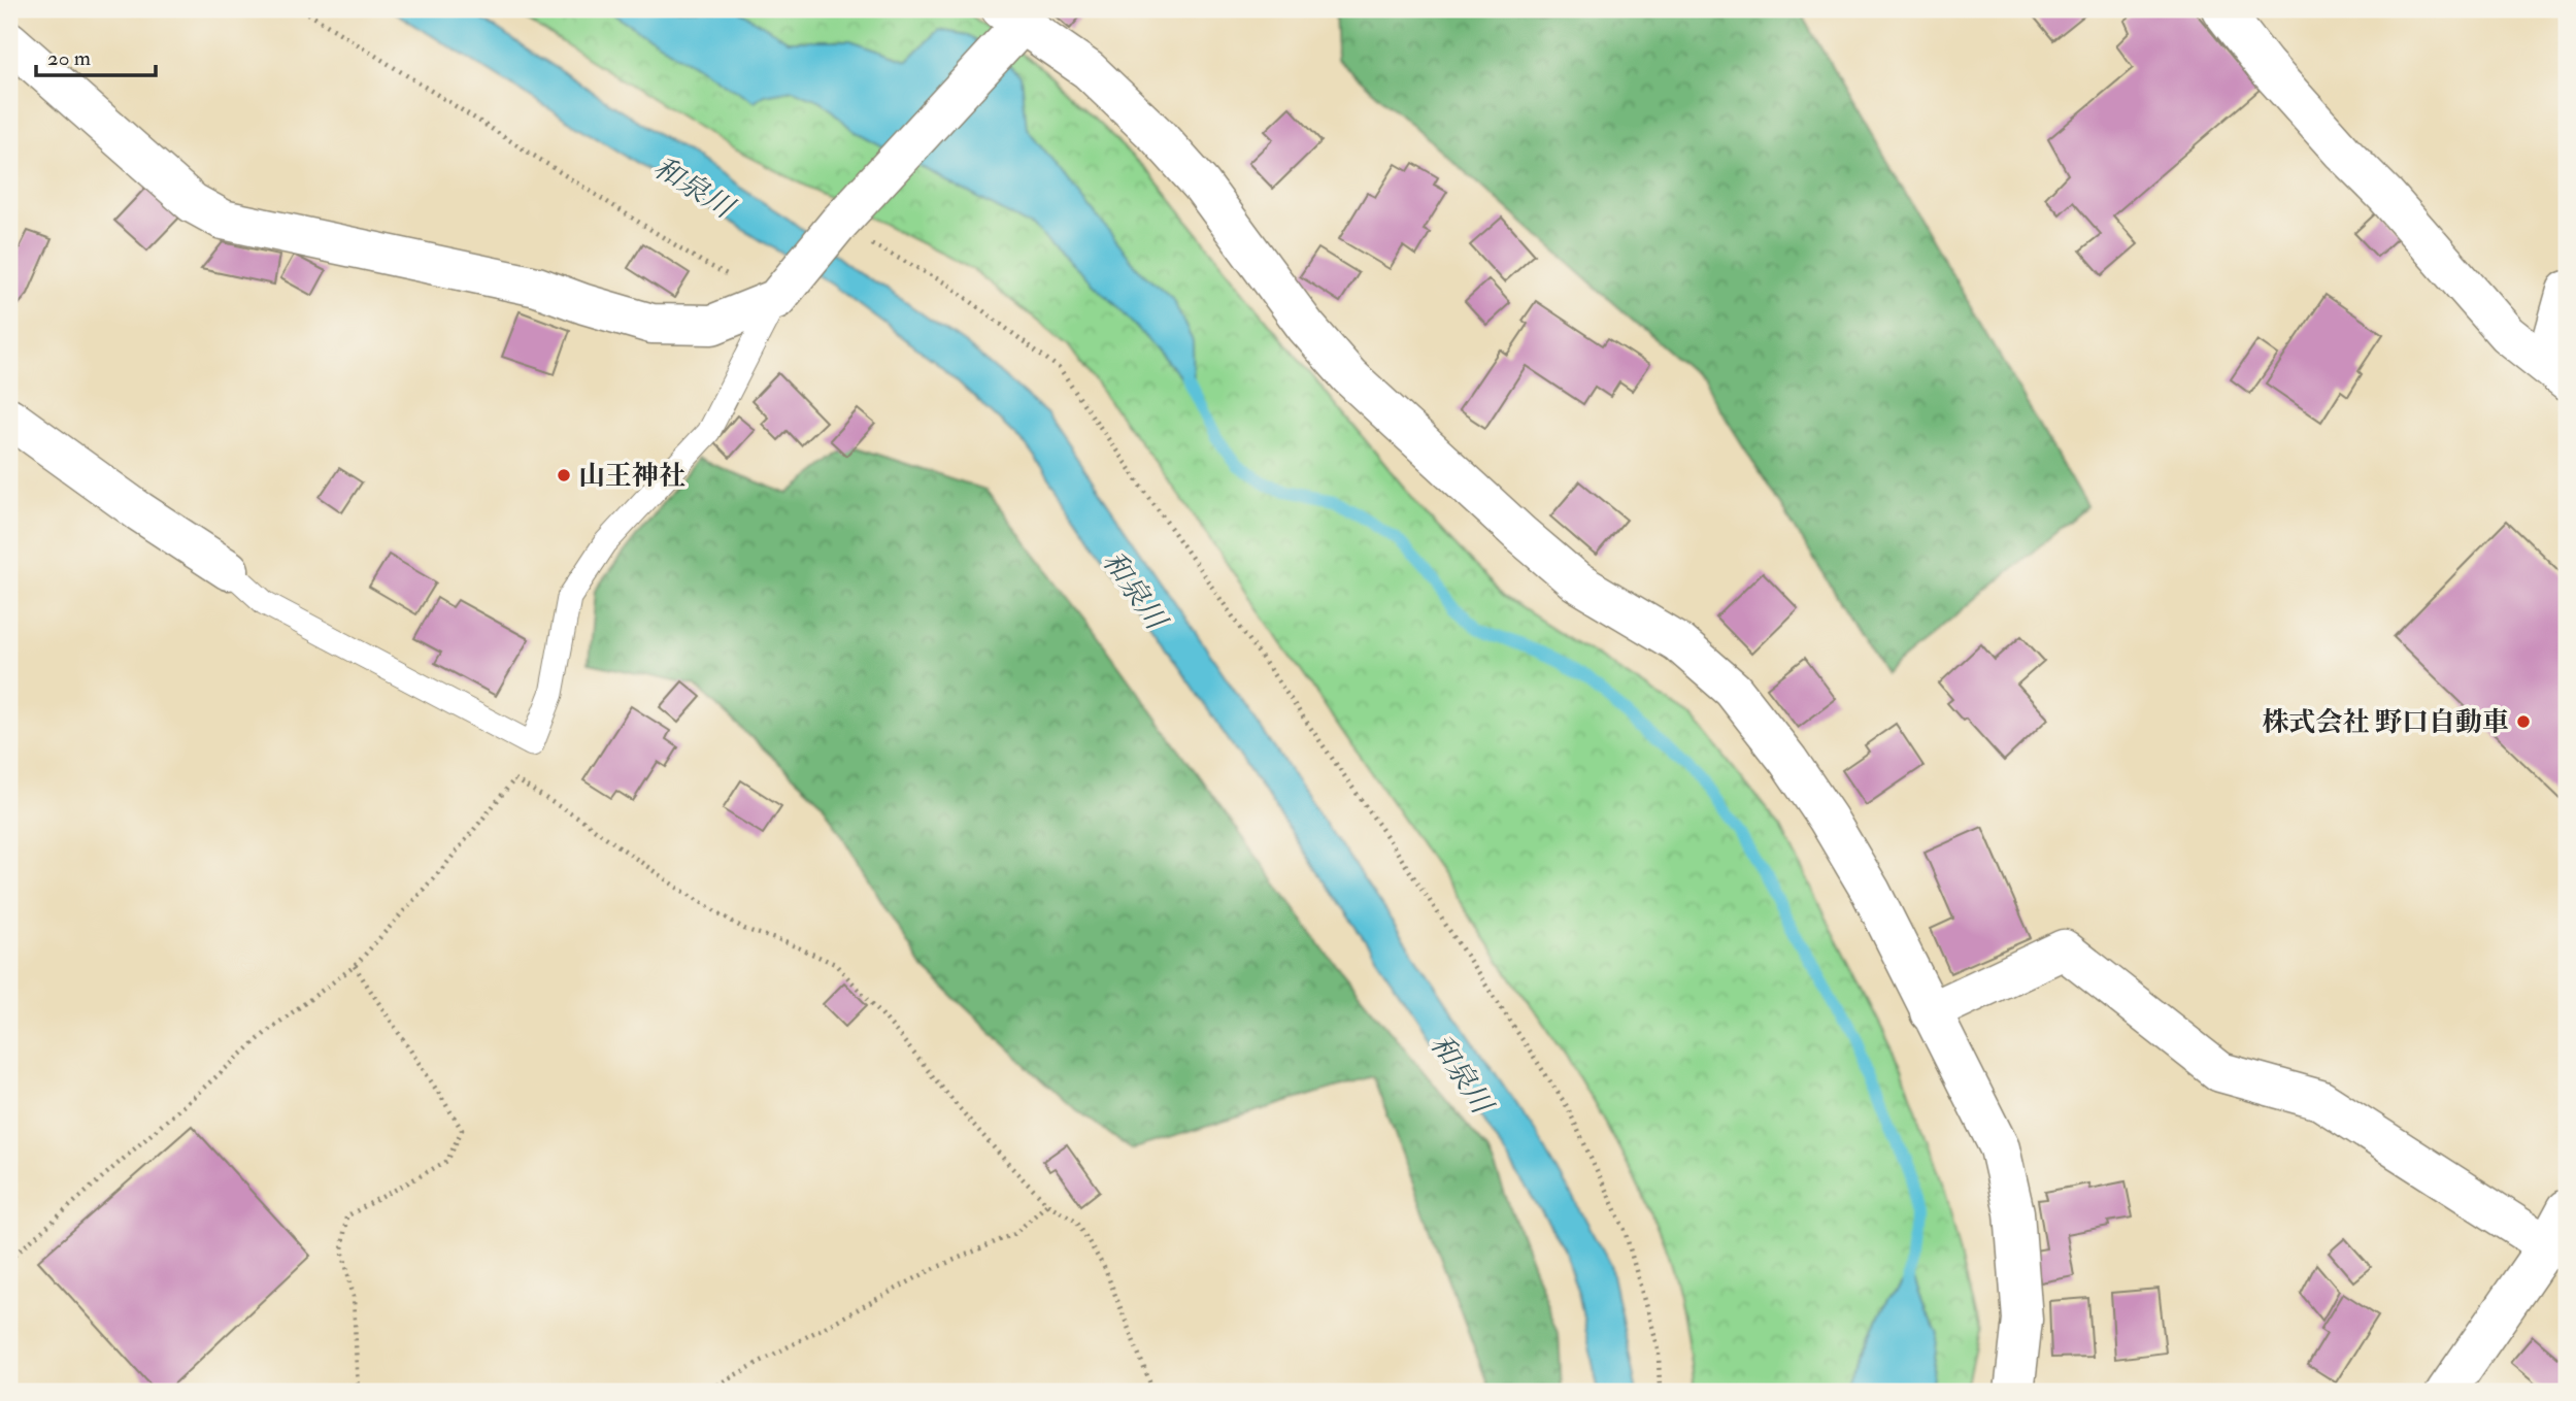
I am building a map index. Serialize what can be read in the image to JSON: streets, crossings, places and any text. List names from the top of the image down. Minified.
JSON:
{"water":["和泉川"],"places":["山王神社","株式会社 野口自動車"],"scale_bar":"20 m"}
